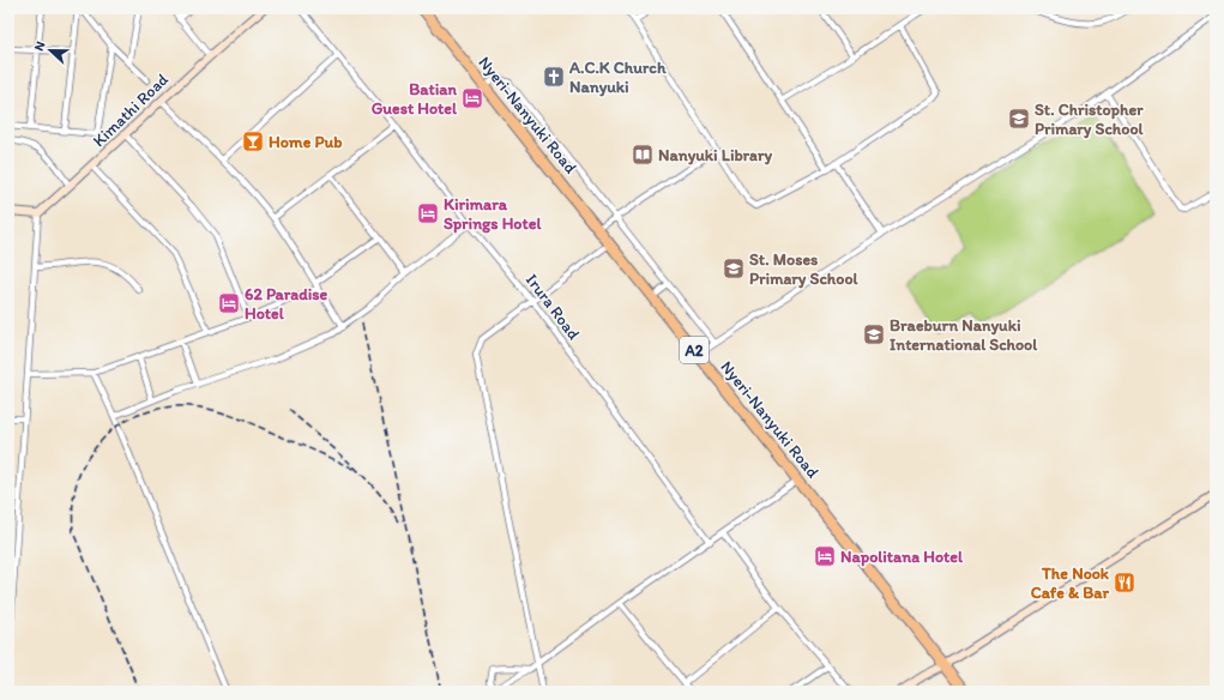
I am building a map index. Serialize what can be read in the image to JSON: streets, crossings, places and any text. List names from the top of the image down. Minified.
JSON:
{"streets":{"highway":["Nyeri-Nanyuki Road","A2"],"street":["Kimathi Road","Irura Road"]},"places":{"church":["A.C.K Church Nanyuki"],"hotel":["Batian Guest Hotel","Kirimara Springs Hotel","62 Paradise Hotel","Napolitana Hotel"],"school or university":["St. Christopher Primary School","St. Moses Primary School","Braeburn Nanyuki International School"],"bar":["Home Pub"],"library":["Nanyuki Library"],"restaurant":["The Nook Cafe & Bar"]},"north":"left"}
